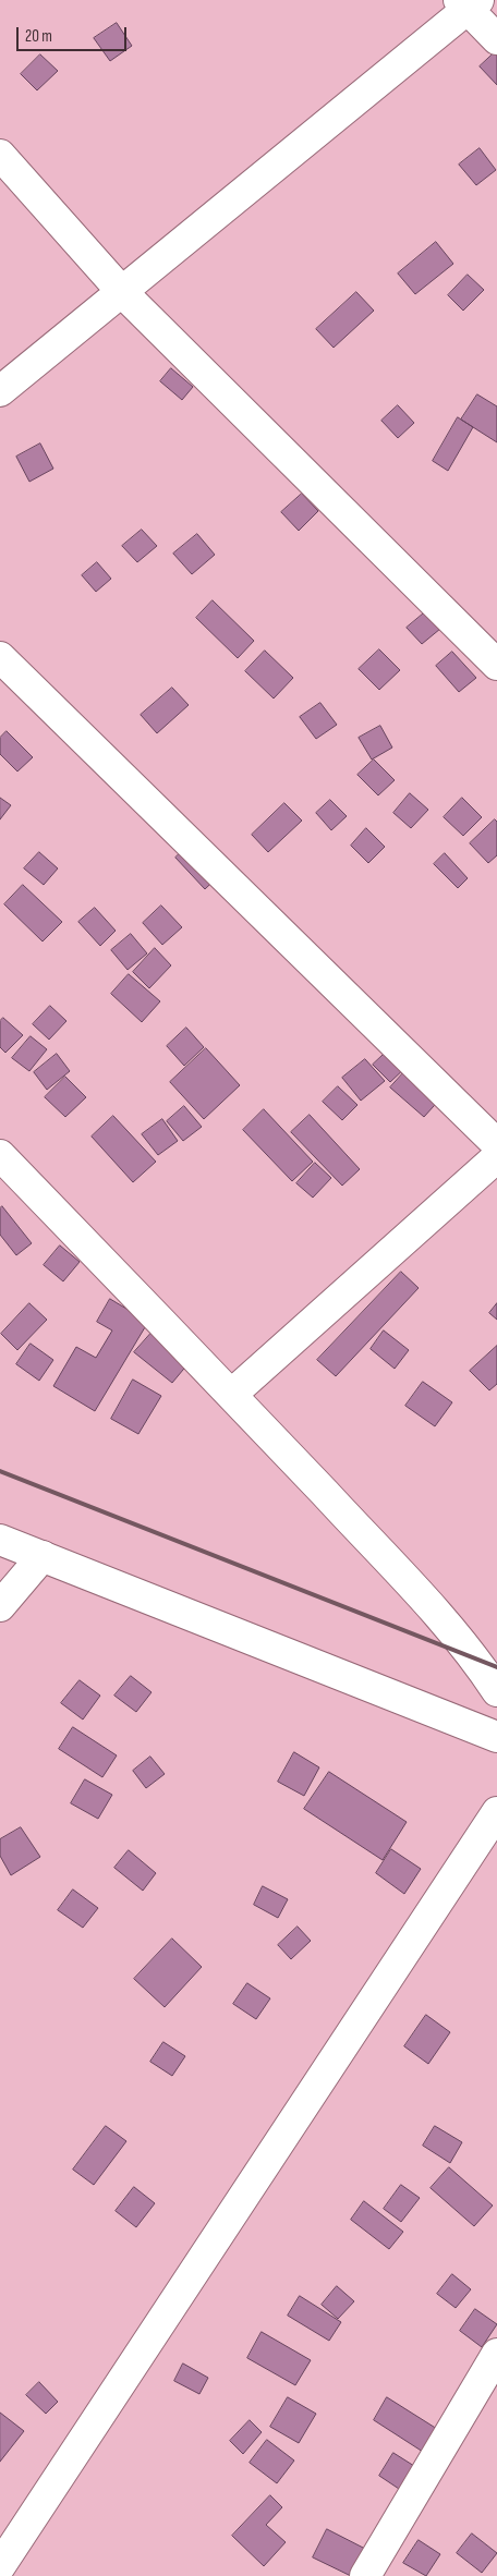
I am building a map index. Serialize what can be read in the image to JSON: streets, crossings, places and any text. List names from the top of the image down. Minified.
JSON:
{"scale_bar":"20 m"}
